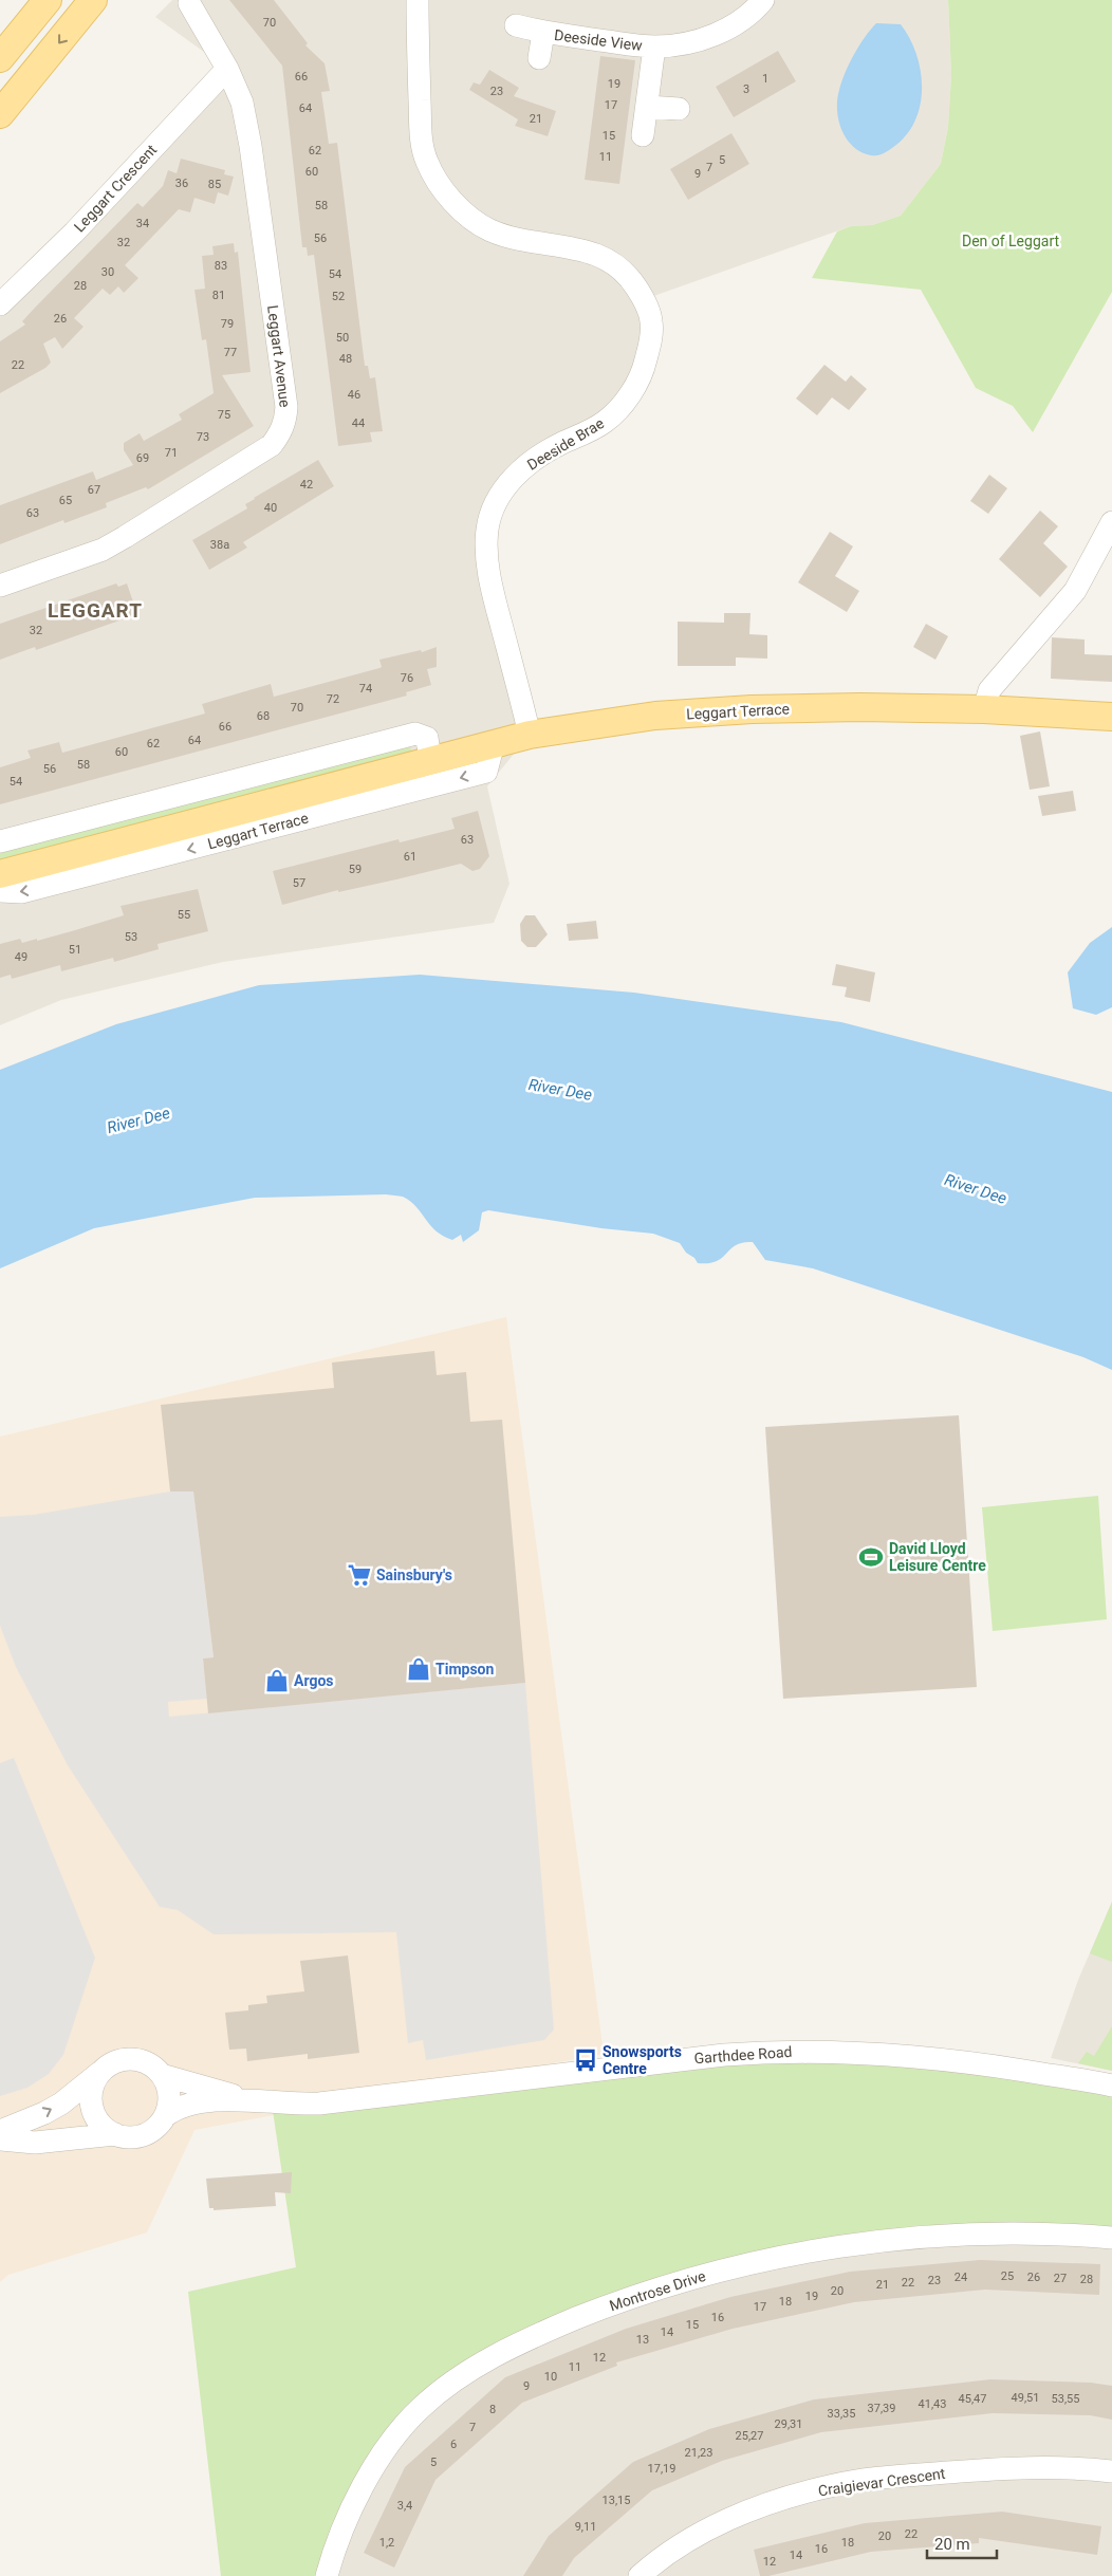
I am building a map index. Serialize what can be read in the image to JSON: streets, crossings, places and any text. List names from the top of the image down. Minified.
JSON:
{"streets":{"main road":["Leggart Terrace"],"street":["Deeside View","Leggart Crescent","Leggart Avenue","Deeside Brae","Garthdee Road","Montrose Drive","Craigievar Crescent"]},"crossings":[["Leggart Crescent","Leggart Avenue"],["Deeside Brae","Leggart Terrace"]],"districts":["LEGGART"],"water":["River Dee"],"parks":["Den of Leggart"],"places":{"sports":["David Lloyd Leisure Centre"],"supermarket":["Sainsbury's"],"shop":["Timpson","Argos"],"bus stop":["Snowsports Centre"]},"house_numbers":["70","66","1","19","3","23","17","64","21","15","62","11","5","7","60","9","36","85","58","34","56","32","83","30","54","28","81","52","26","79","50","77","48","22","46","75","44","73","71","69","42","67","65","40","63","38a","32","76","74","72","70","68","66","64","62","60","58","56","54","63","61","59","57","55","53","51","49","25","24","26","27","28","23","22","21","20","19","18","17","16","15","14","13","12","11","10","9","49,51","45,47","53,55","41,43","37,39","8","33,35","29,31","7","25,27","6","21,23","5","17,19","13,15","3,4","9,11","22","20","1,2","18","16","14","12"],"scale_bar":"20 m"}
